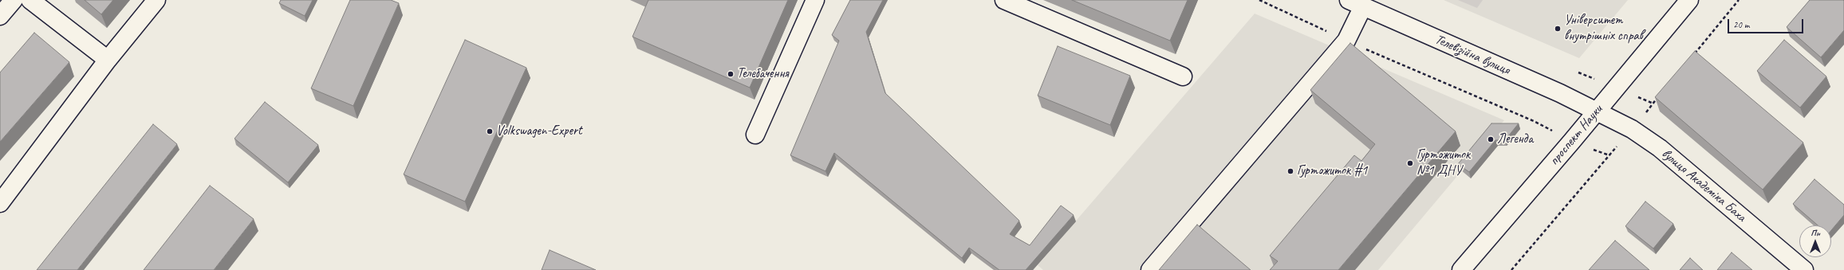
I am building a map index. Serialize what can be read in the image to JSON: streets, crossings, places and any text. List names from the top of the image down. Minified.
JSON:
{"streets":{"street":["Телевізійна вулиця","проспект Науки","вулиця Академіка Баха"]},"crossings":[["Телевізійна вулиця","проспект Науки"],["Телевізійна вулиця","вулиця Академіка Баха"],["проспект Науки","вулиця Академіка Баха"]],"places":["Університет внутрішніх справ","Телебачення","Volkswagen-Expert","Легенда","Гуртожиток №1 ДНУ","Гуртожиток #1"],"scale_bar":"20 m","north":"top"}
